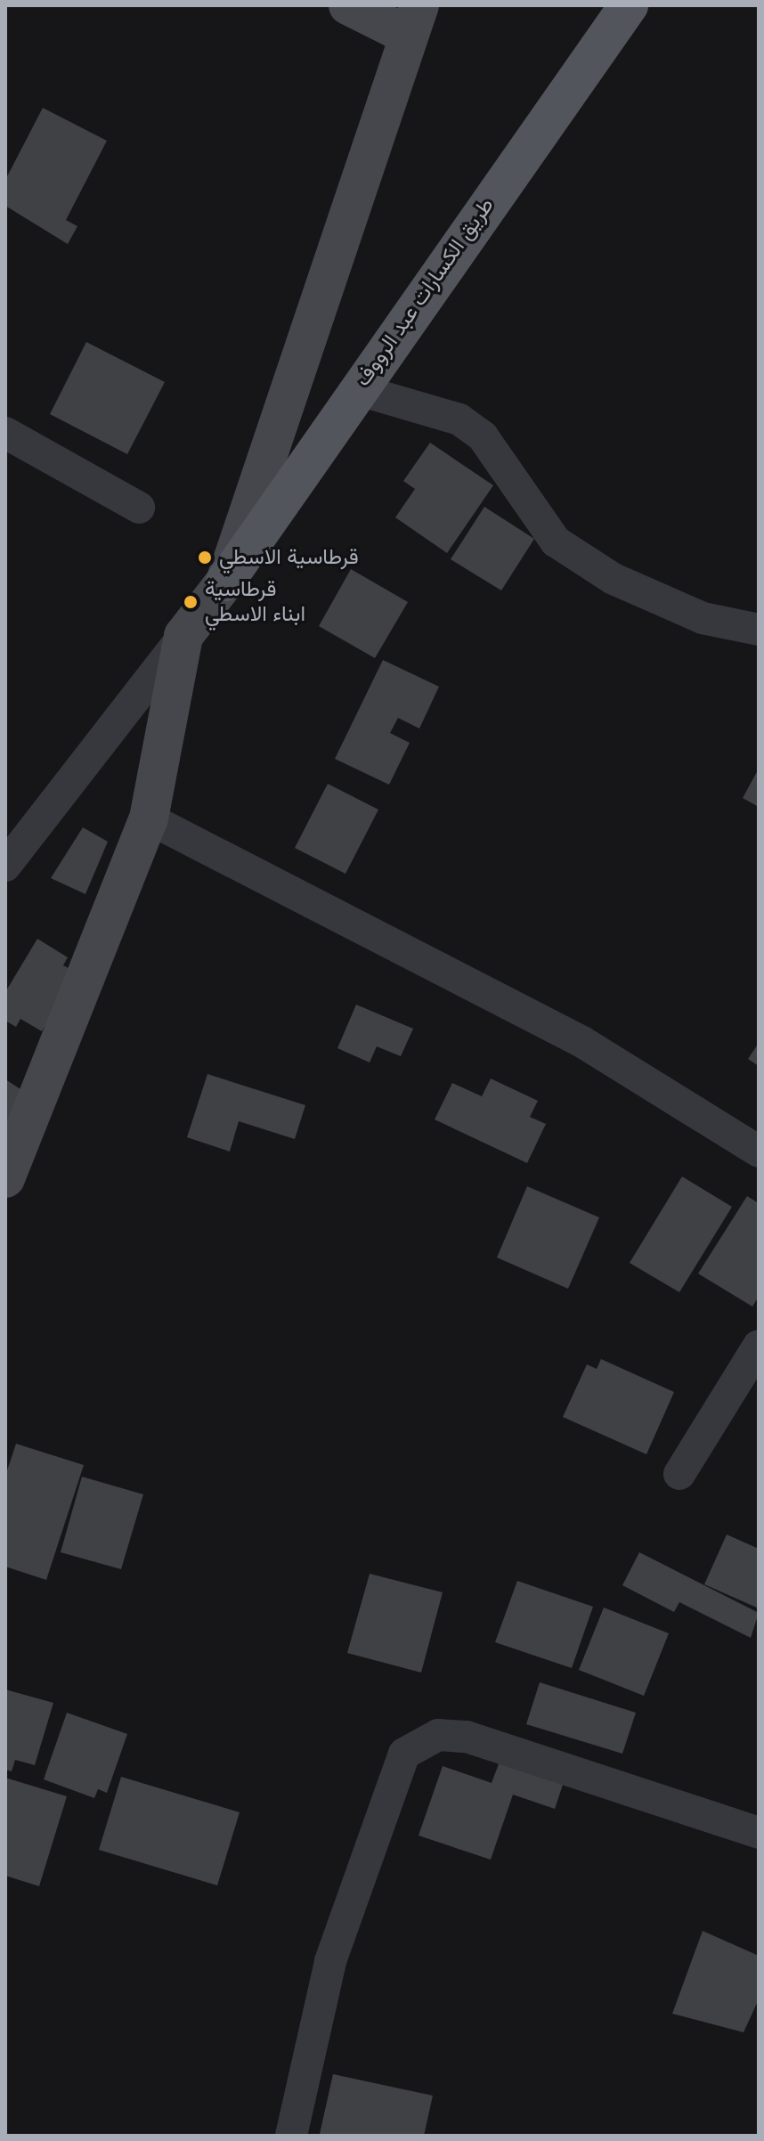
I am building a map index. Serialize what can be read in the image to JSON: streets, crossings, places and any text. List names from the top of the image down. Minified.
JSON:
{"streets":{"main road":["طريق الكسارات عبد الرووف"]},"places":["قرطاسية الاسطي","قرطاسية ابناء الاسطي"]}
